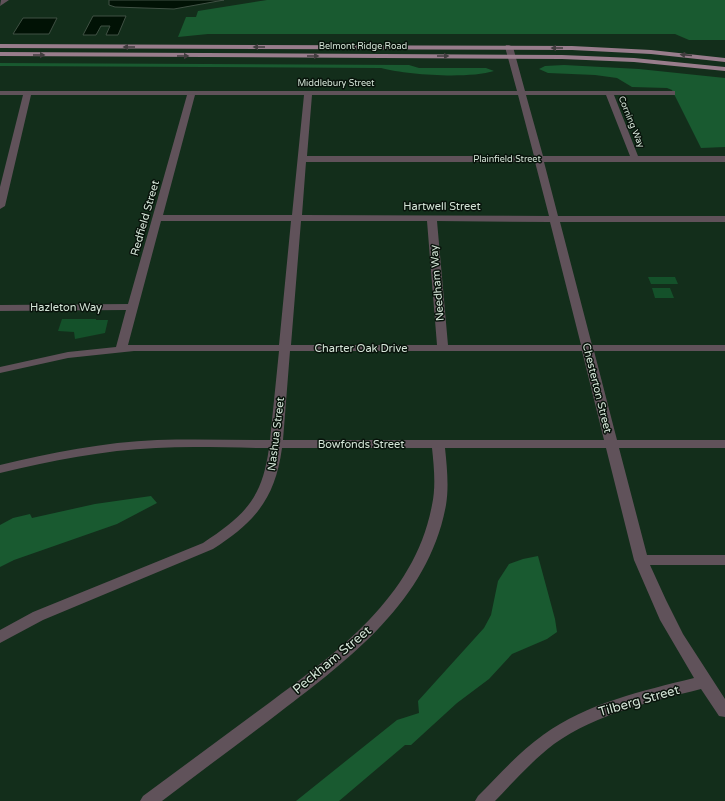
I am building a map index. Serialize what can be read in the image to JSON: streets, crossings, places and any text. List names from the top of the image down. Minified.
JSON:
{"streets":{"main road":["Belmont Ridge Road"],"street":["Middlebury Street","Corning Way","Plainfield Street","Hartwell Street","Redfield Street","Needham Way","Hazleton Way","Charter Oak Drive","Chesterton Street","Nashua Street","Bowfonds Street","Peckham Street","Tilberg Street"]},"crossings":[["Belmont Ridge Road","Chesterton Street"],["Middlebury Street","Corning Way"],["Middlebury Street","Redfield Street"],["Middlebury Street","Chesterton Street"],["Middlebury Street","Nashua Street"],["Corning Way","Plainfield Street"],["Plainfield Street","Chesterton Street"],["Plainfield Street","Nashua Street"],["Hartwell Street","Redfield Street"],["Hartwell Street","Needham Way"],["Hartwell Street","Chesterton Street"],["Hartwell Street","Nashua Street"],["Redfield Street","Hazleton Way"],["Redfield Street","Charter Oak Drive"],["Needham Way","Charter Oak Drive"],["Charter Oak Drive","Chesterton Street"],["Charter Oak Drive","Nashua Street"],["Chesterton Street","Bowfonds Street"],["Chesterton Street","Tilberg Street"],["Nashua Street","Bowfonds Street"],["Bowfonds Street","Peckham Street"]]}
